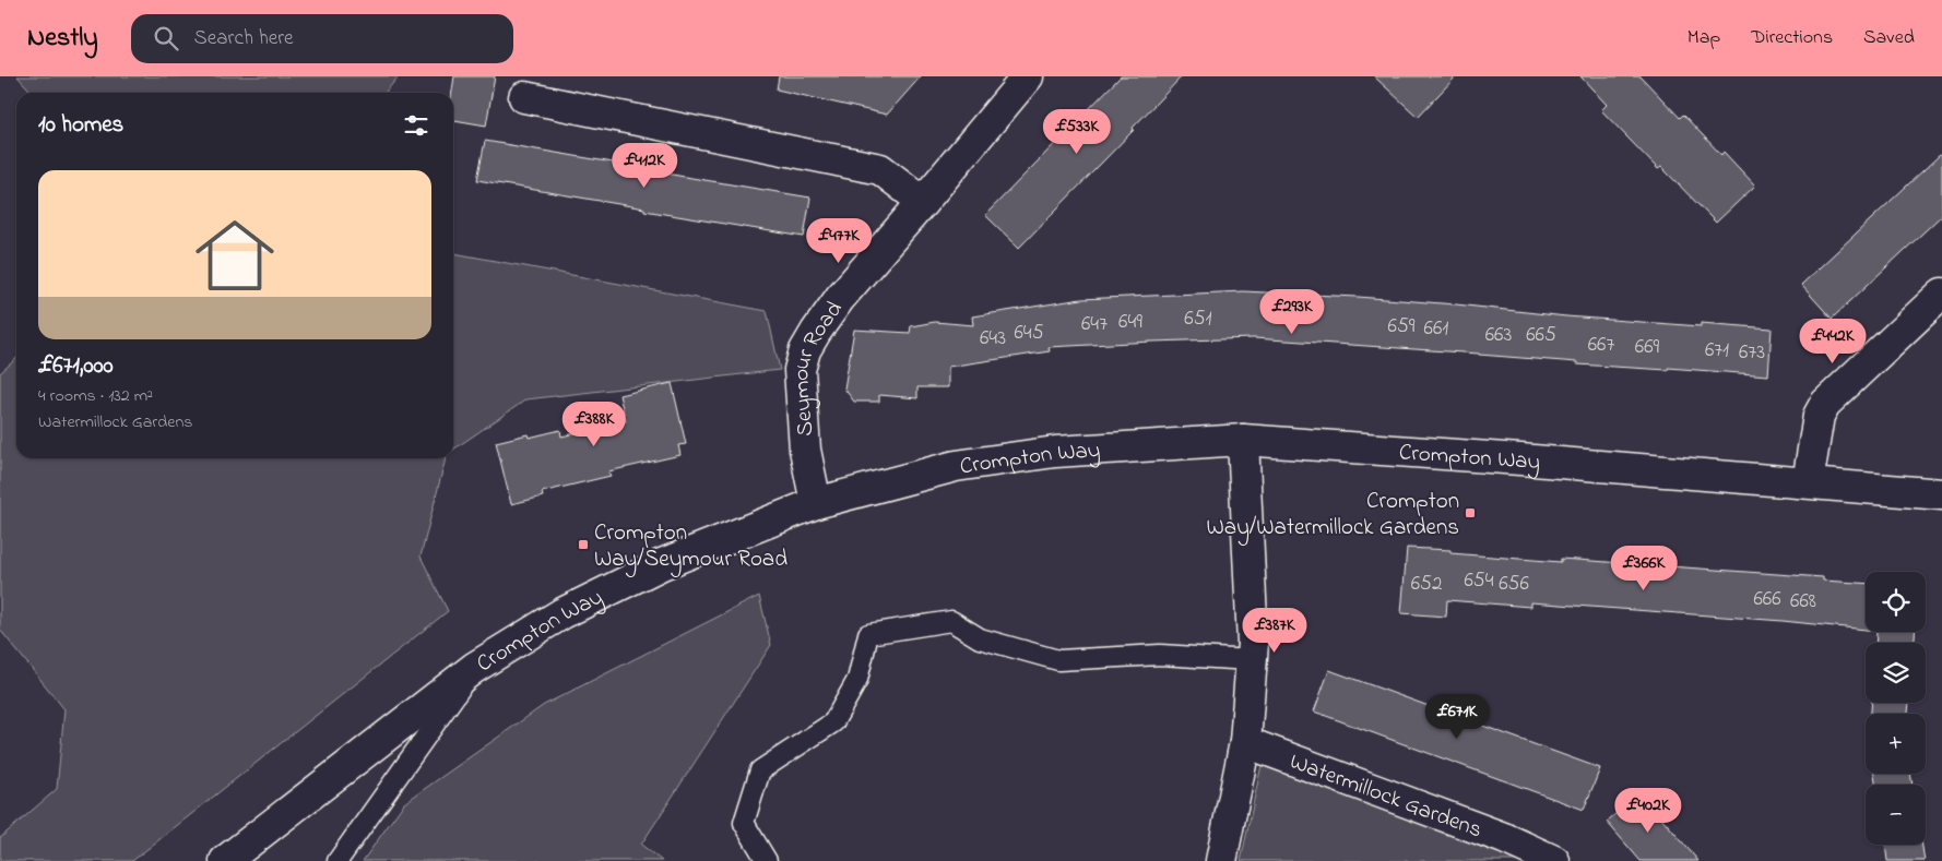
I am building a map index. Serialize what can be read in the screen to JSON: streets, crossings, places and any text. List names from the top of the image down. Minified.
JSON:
{"streets":{"main road":["Seymour Road","Crompton Way","Watermillock Gardens"]},"crossings":[["Seymour Road","Crompton Way"]],"places":{"transit":["Crompton Way/Watermillock Gardens","Crompton Way/Seymour Road"]},"house_numbers":["651","649","647","659","661","645","663","665","643","667","669","671","673","654","652","656","666","668"],"page":{"header":"Nestly","search":"Search here","nav":["Map","Directions","Saved"],"heading":"10 homes","price":["£533K","£412K","£477K","£293K","£442K","£388K","£366K","£387K","£671K","£402K"],"list":[{"name":"£671,000","note":"4 rooms · 132 m² · Watermillock Gardens"}],"map_buttons":["+","−"]}}
